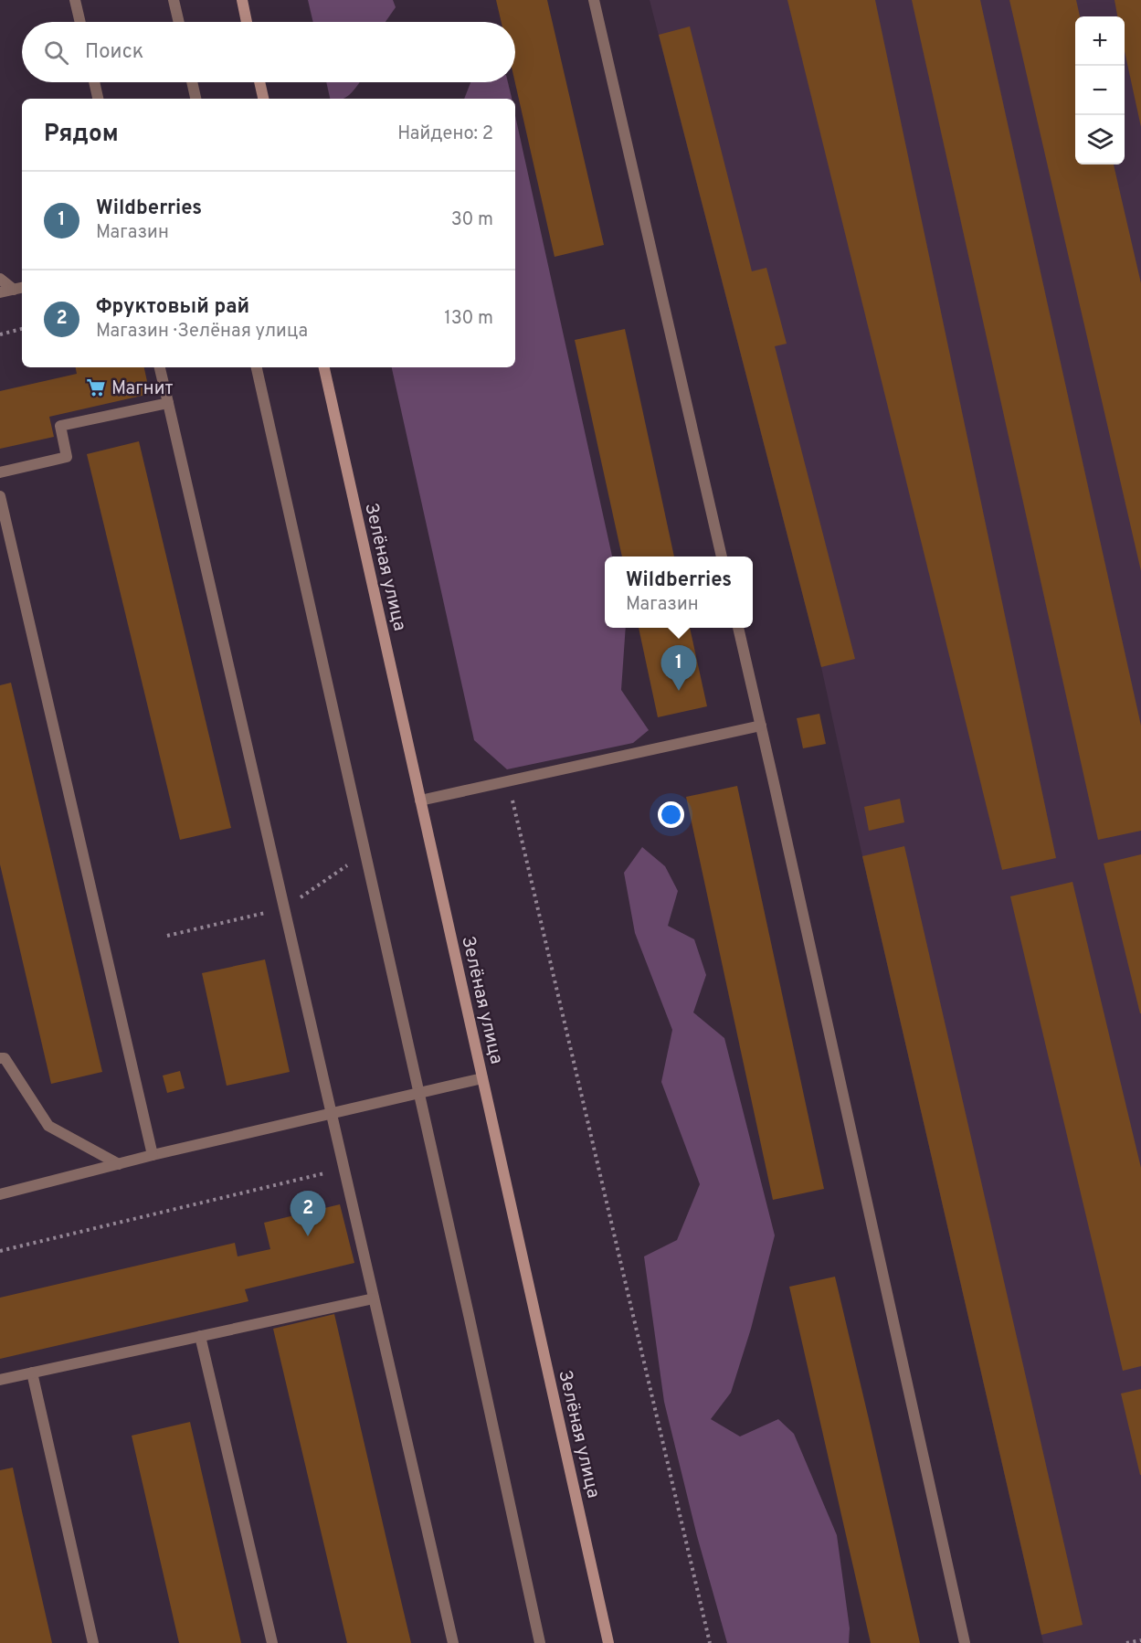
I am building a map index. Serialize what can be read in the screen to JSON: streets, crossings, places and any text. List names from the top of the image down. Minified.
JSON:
{"streets":{"main road":["Зелёная улица"]},"places":{"supermarket":["Магнит"]},"page":{"map_buttons":["+","−"],"search":"Поиск","heading":["Рядом","Найдено: 2"],"list":[{"mark":"1","name":"Wildberries","note":"Магазин","value":"30 m"},{"mark":"2","name":"Фруктовый рай","note":"Магазин · Зелёная улица","value":"130 m"}],"popup":["Wildberries","Магазин"],"pins":["1","2"]}}
